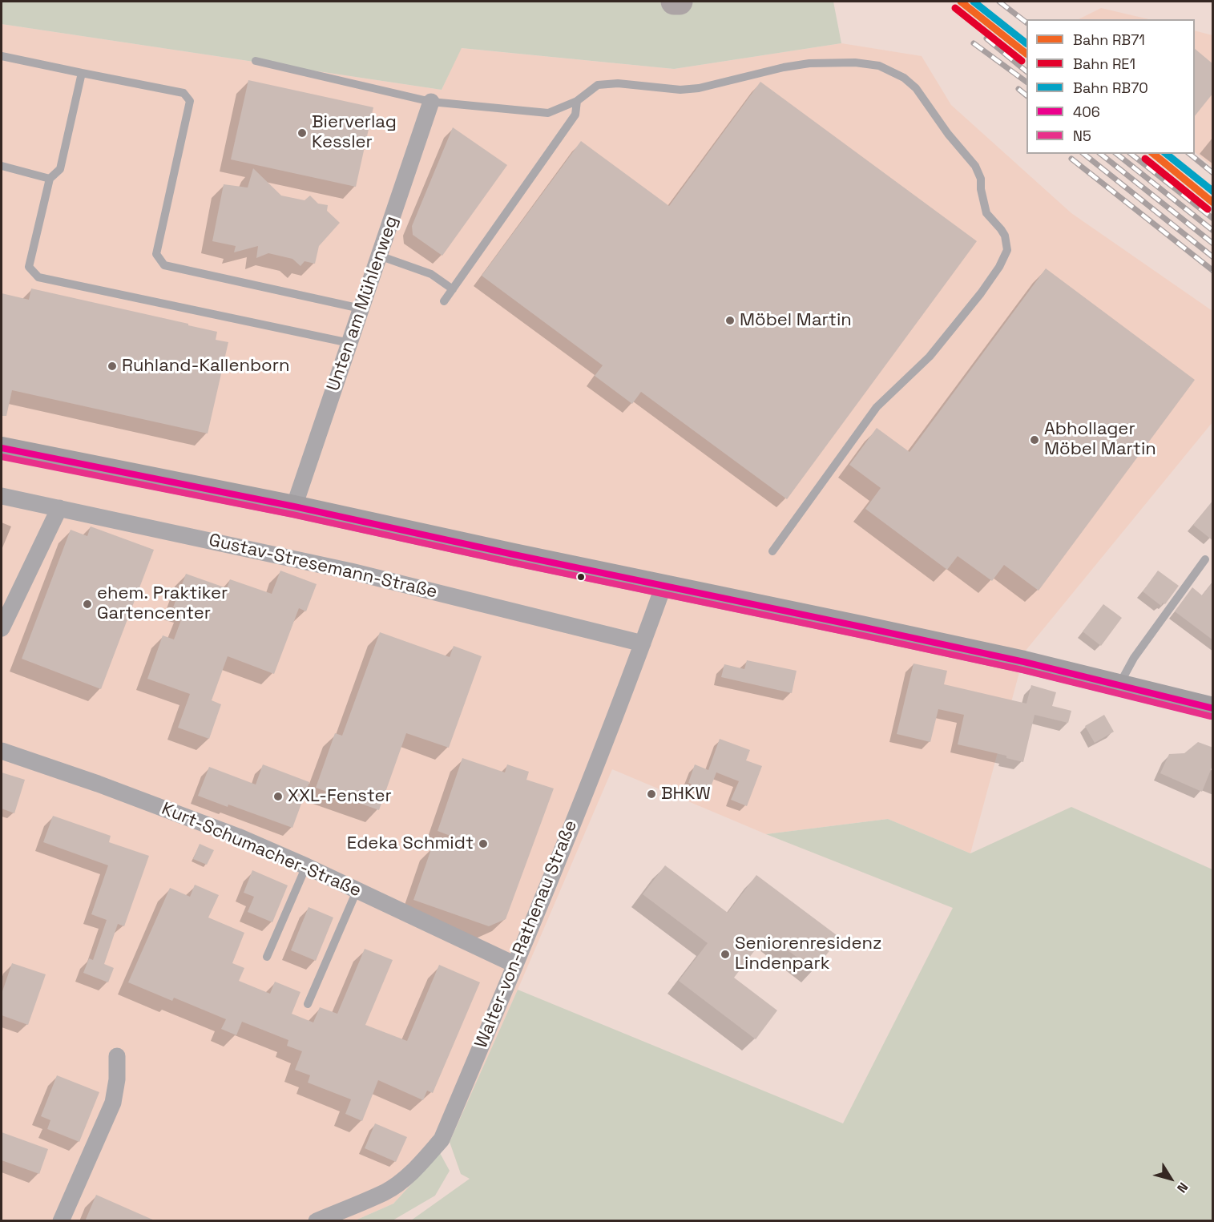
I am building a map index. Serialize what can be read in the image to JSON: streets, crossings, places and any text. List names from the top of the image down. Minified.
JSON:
{"streets":{"street":["Unten am Mühlenweg","Gustav-Stresemann-Straße","Kurt-Schumacher-Straße","Walter-von-Rathenau Straße"]},"crossings":[["Gustav-Stresemann-Straße","Walter-von-Rathenau Straße"],["Kurt-Schumacher-Straße","Walter-von-Rathenau Straße"]],"places":["Bierverlag Kessler","Möbel Martin","Ruhland-Kallenborn","Abhollager Möbel Martin","ehem. Praktiker Gartencenter","BHKW","XXL-Fenster","Edeka Schmidt","Seniorenresidenz Lindenpark"],"lines":["rail line RB71","rail line RB70","rail line RE1","transit line 406","transit line N5"],"legend":["Bahn RB71","Bahn RE1","Bahn RB70","406","N5"],"north":"bottom right"}
